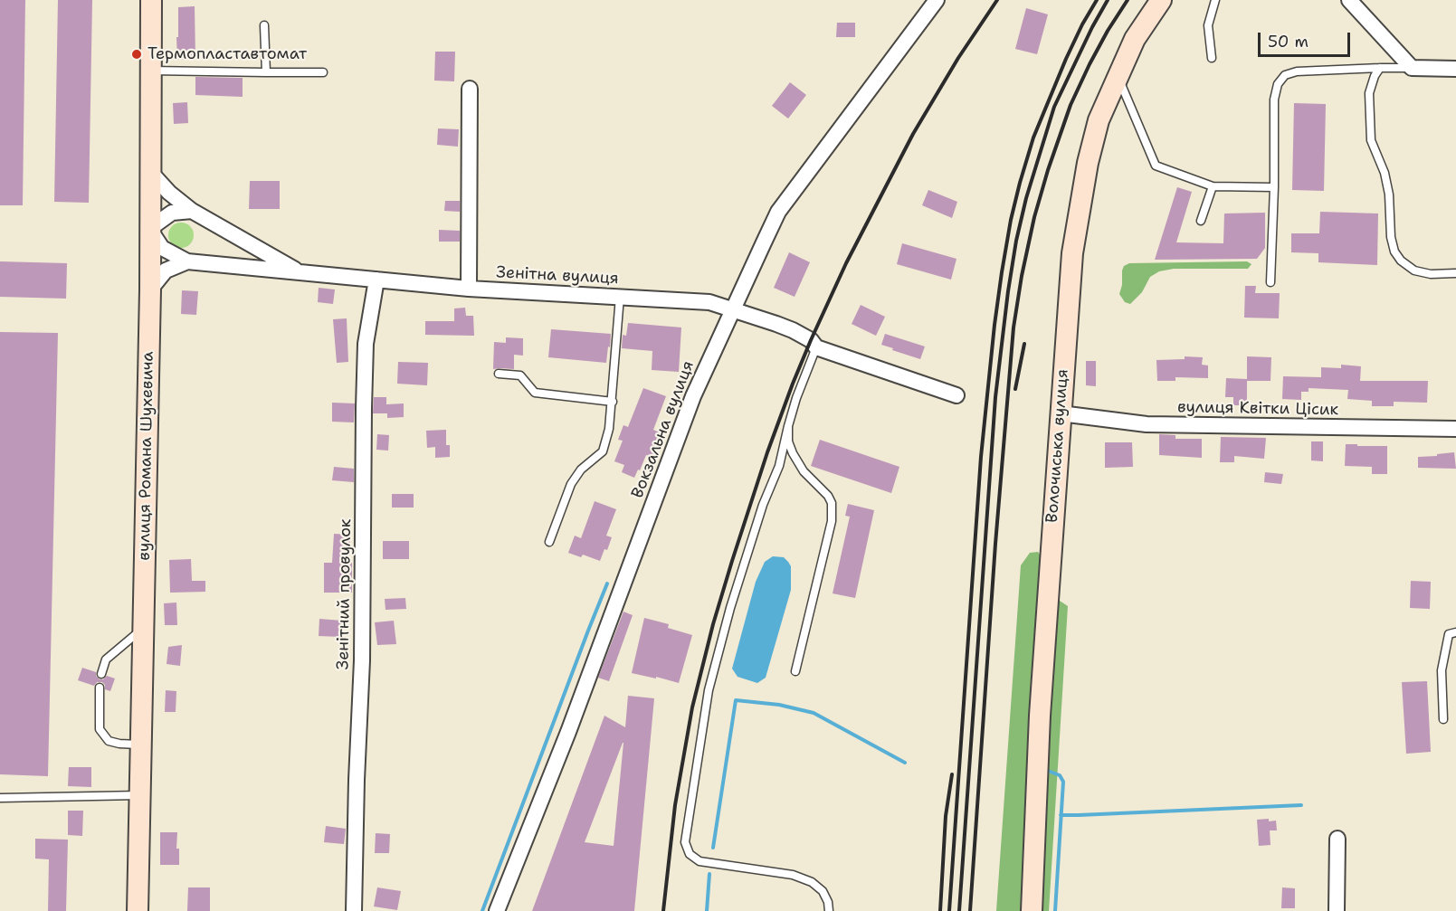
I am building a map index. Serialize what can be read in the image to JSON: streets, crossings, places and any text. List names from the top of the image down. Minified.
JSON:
{"streets":{"main road":["Волочиська вулиця","вулиця Романа Шухевича"],"street":["Зенітна вулиця","вулиця Квітки Цісик","Вокзальна вулиця","Зенітний провулок"]},"crossings":[["Зенітна вулиця","Вокзальна вулиця"],["Зенітна вулиця","Зенітний провулок"],["вулиця Квітки Цісик","Волочиська вулиця"]],"places":["Термопластавтомат"],"scale_bar":"50 m"}
